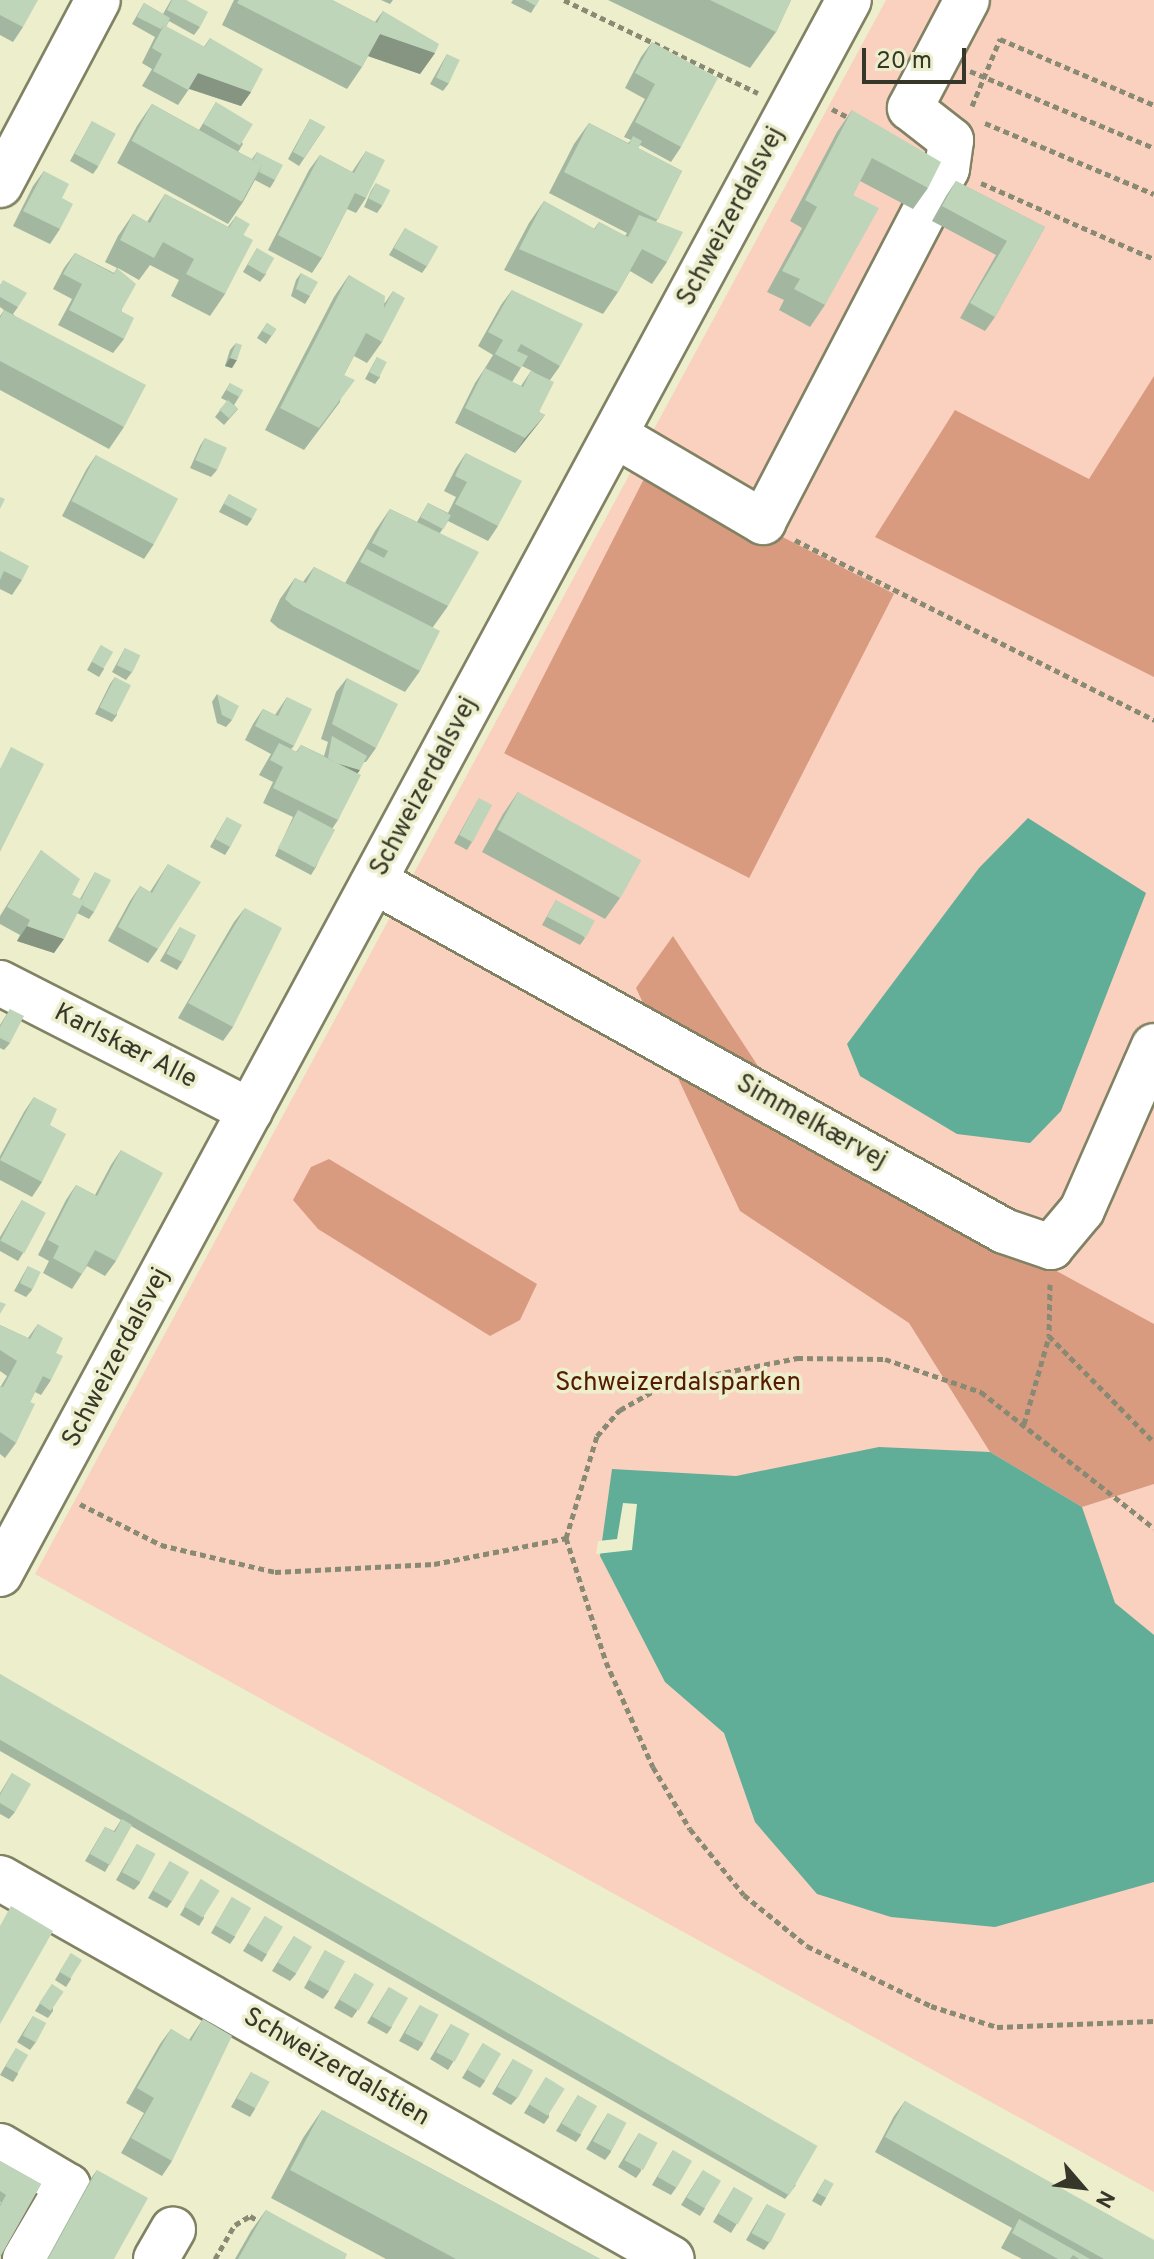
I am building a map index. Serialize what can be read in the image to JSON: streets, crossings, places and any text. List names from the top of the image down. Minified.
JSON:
{"streets":{"street":["Schweizerdalsvej","Karlskær Alle","Simmelkærvej","Schweizerdalstien"]},"crossings":[["Schweizerdalsvej","Karlskær Alle"],["Schweizerdalsvej","Simmelkærvej"]],"parks":["Schweizerdalsparken"],"scale_bar":"20 m","north":"bottom right"}
